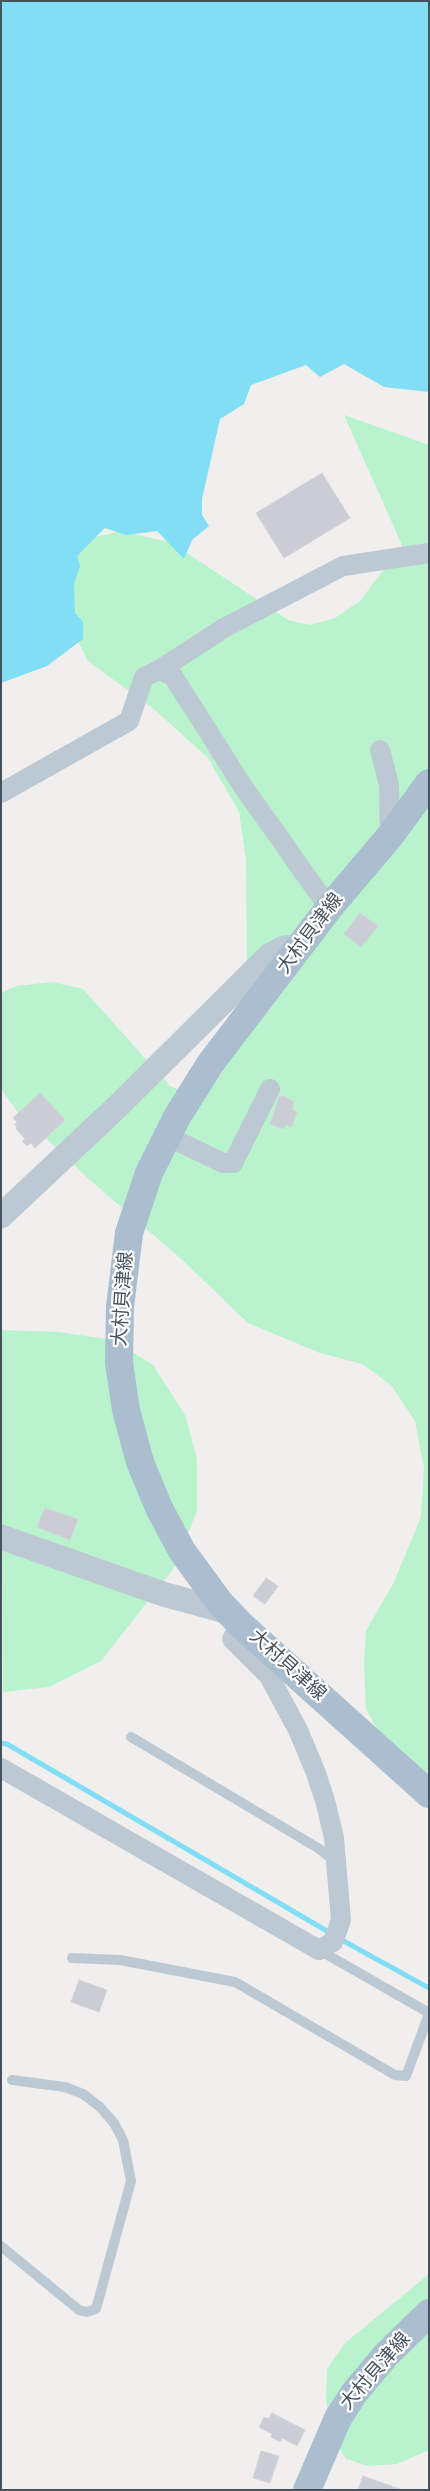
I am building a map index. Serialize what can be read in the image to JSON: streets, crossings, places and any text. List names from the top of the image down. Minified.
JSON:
{"streets":{"main road":["大村貝津線"]}}
